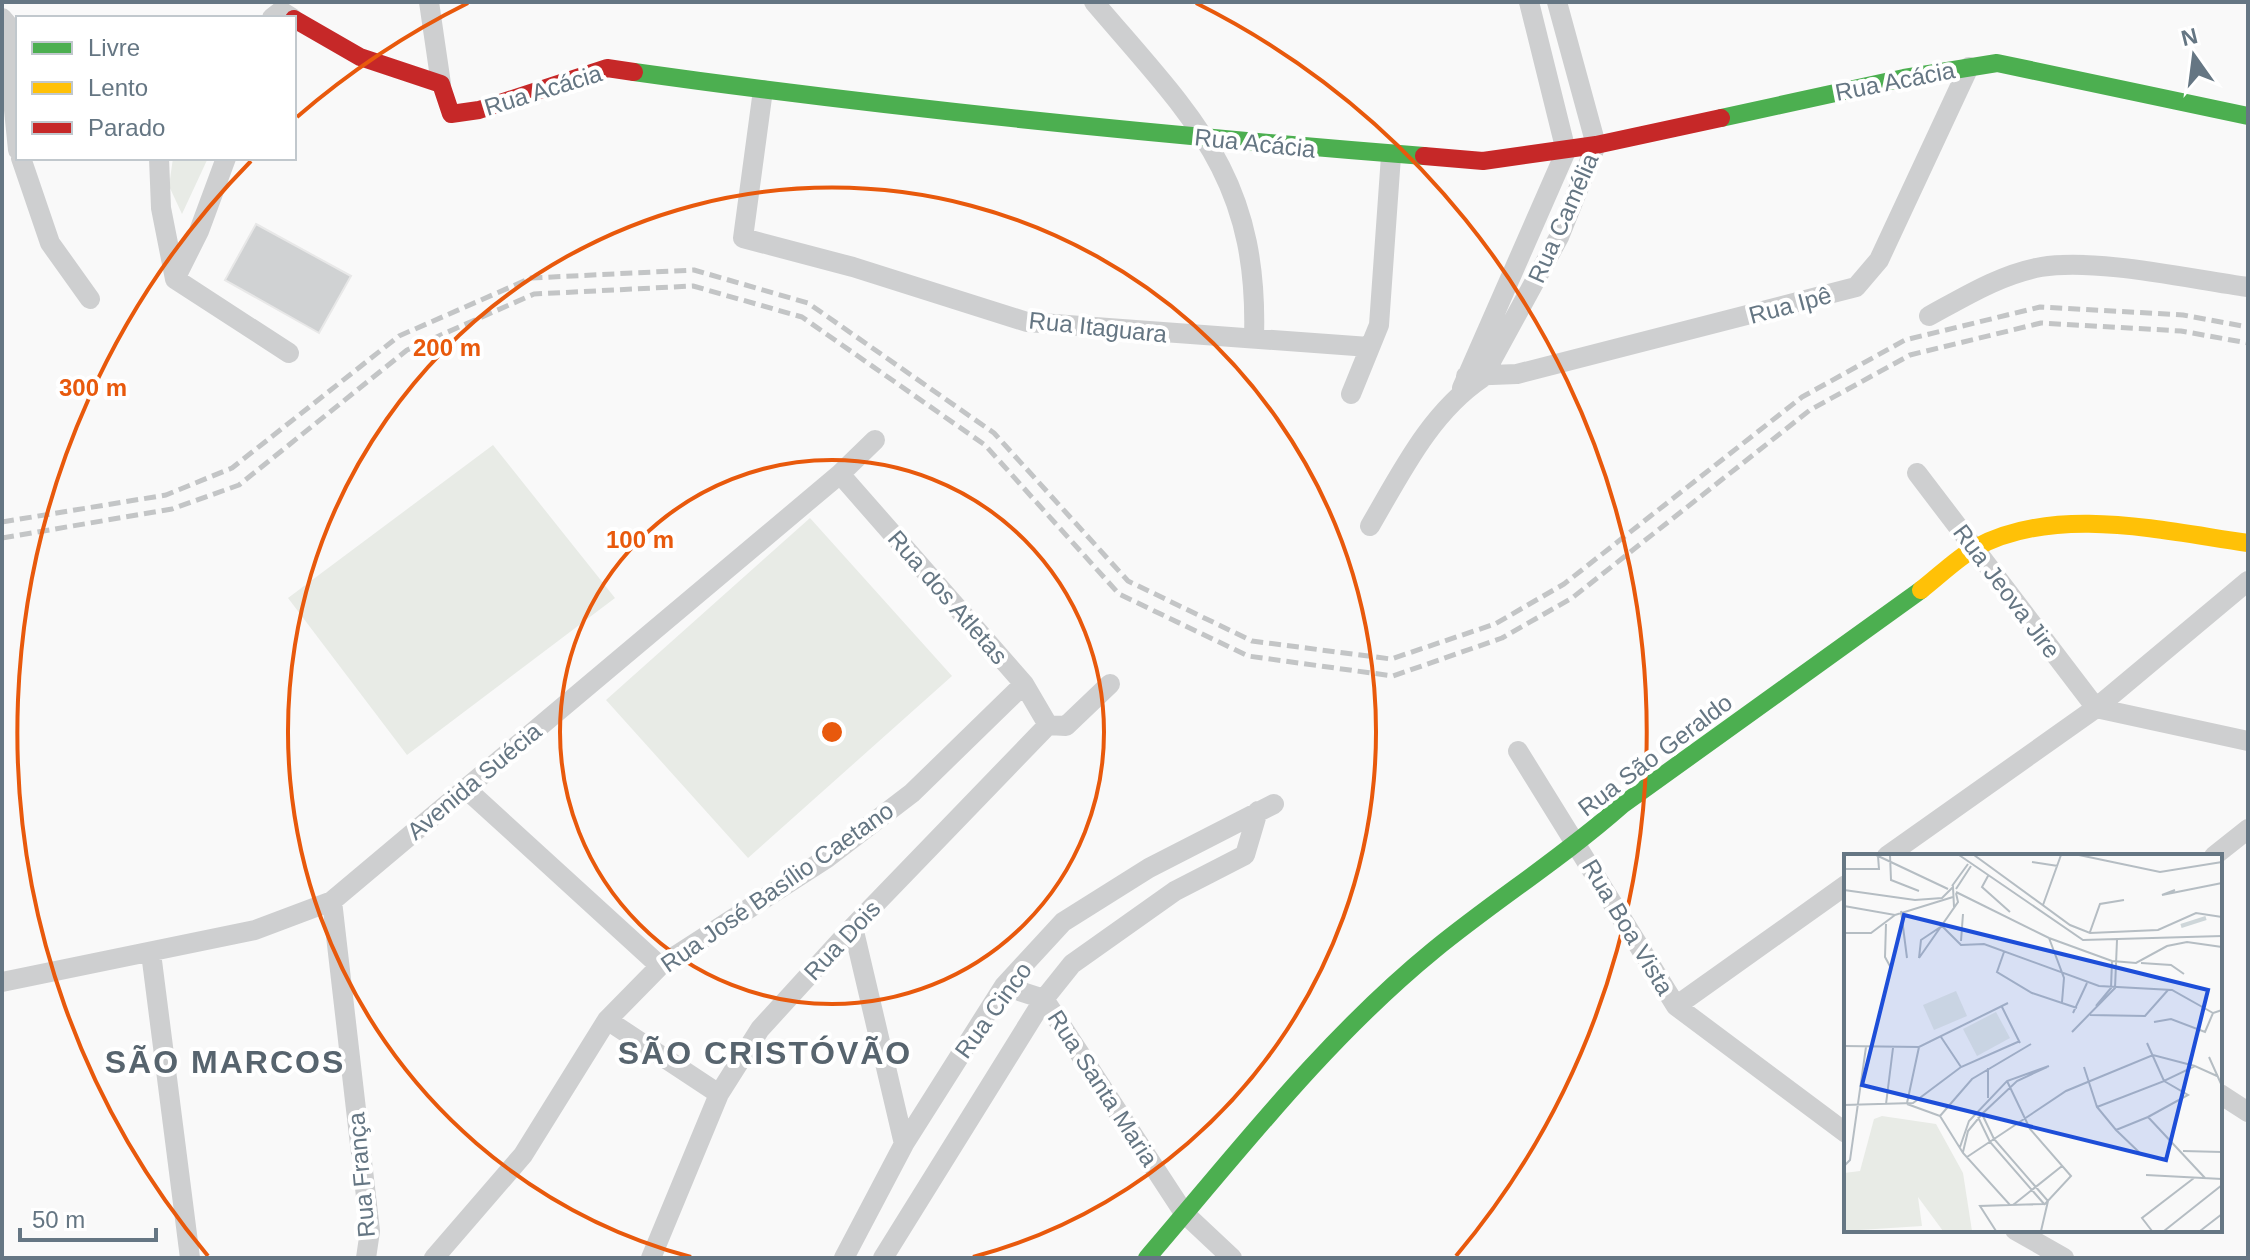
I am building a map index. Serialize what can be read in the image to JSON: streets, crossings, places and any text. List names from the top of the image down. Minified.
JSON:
{"streets":{"street":["Rua Acácia","Rua Camélia","Rua Ipê","Rua Itaguara","Rua Jeova Jire","Rua dos Atletas","Rua São Geraldo","Avenida Suécia","Rua José Basílio Caetano","Rua Boa Vista","Rua Dois","Rua Cinco","Rua Santa Maria","Rua França"]},"crossings":[["Rua Acácia","Rua Camélia"],["Rua Acácia","Rua Ipê"],["Rua Acácia","Rua Itaguara"],["Rua Camélia","Rua Ipê"],["Rua Jeova Jire","Rua São Geraldo"],["Rua dos Atletas","Avenida Suécia"],["Rua dos Atletas","Rua José Basílio Caetano"],["Rua dos Atletas","Rua Dois"],["Rua São Geraldo","Rua Boa Vista"],["Rua São Geraldo","Rua Santa Maria"],["Avenida Suécia","Rua França"],["Rua Cinco","Rua Santa Maria"]],"districts":["SÃO CRISTÓVÃO","SÃO MARCOS"],"legend":["Livre","Lento","Parado"],"scale_bar":"50 m","north":"top","rings":["200 m","300 m","100 m"]}
